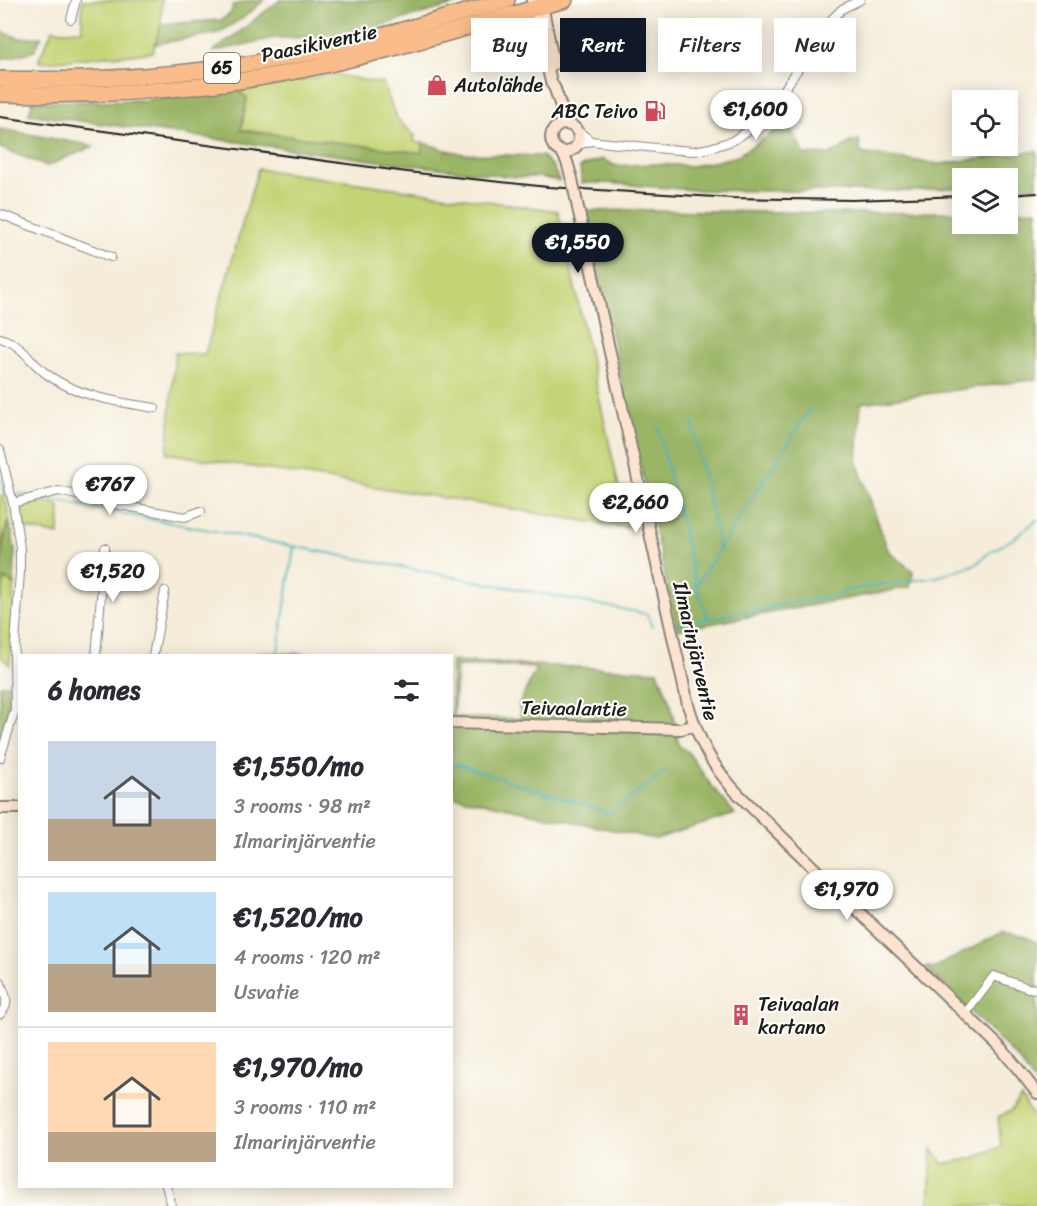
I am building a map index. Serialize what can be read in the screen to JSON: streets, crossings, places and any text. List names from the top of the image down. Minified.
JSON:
{"streets":{"highway":["Paasikiventie","65"],"main road":["Ilmarinjärventie","Teivaalantie"]},"crossings":[["Paasikiventie","65"],["Ilmarinjärventie","Teivaalantie"]],"places":{"shop":["Autolähde"],"fuel station":["ABC Teivo"],"building":["Teivaalan kartano"]},"page":{"chip":["Buy","Rent","Filters","New"],"price":["€1,600","€1,550","€767","€2,660","€1,520","€1,970"],"heading":"6 homes","list":[{"name":"€1,550/mo","note":"3 rooms · 98 m² · Ilmarinjärventie"},{"name":"€1,520/mo","note":"4 rooms · 120 m² · Usvatie"},{"name":"€1,970/mo","note":"3 rooms · 110 m² · Ilmarinjärventie"}]}}
